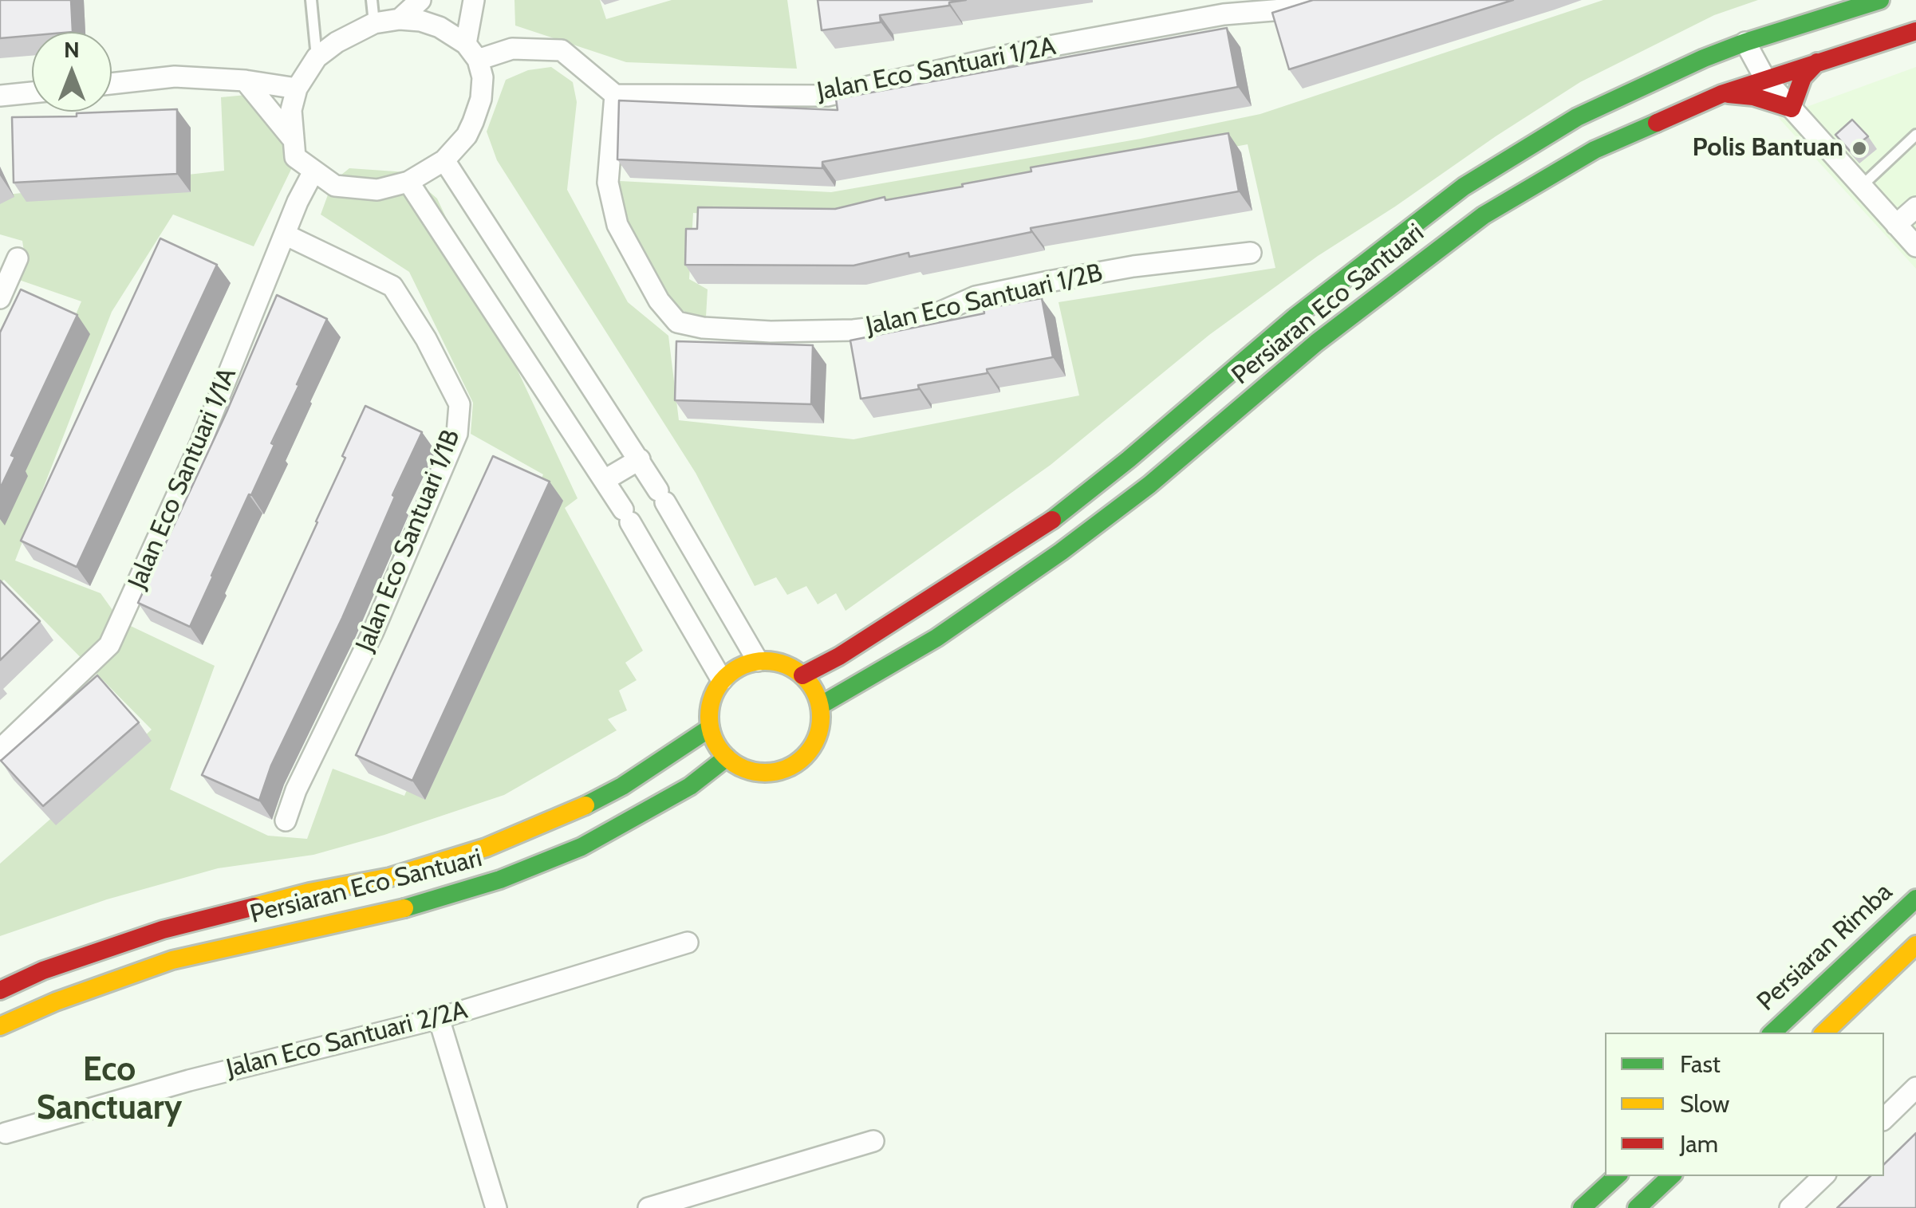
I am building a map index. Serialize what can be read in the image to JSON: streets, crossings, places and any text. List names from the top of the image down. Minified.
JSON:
{"streets":{"street":["Jalan Eco Santuari 1/2A","Jalan Eco Santuari 1/2B","Persiaran Eco Santuari","Jalan Eco Santuari 1/1A","Jalan Eco Santuari 1/1B","Persiaran Rimba","Jalan Eco Santuari 2/2A"]},"crossings":[["Jalan Eco Santuari 1/2A","Jalan Eco Santuari 1/2B"],["Jalan Eco Santuari 1/1A","Jalan Eco Santuari 1/1B"]],"districts":["Eco Sanctuary"],"places":["Polis Bantuan"],"legend":["Fast","Slow","Jam"],"north":"top"}
